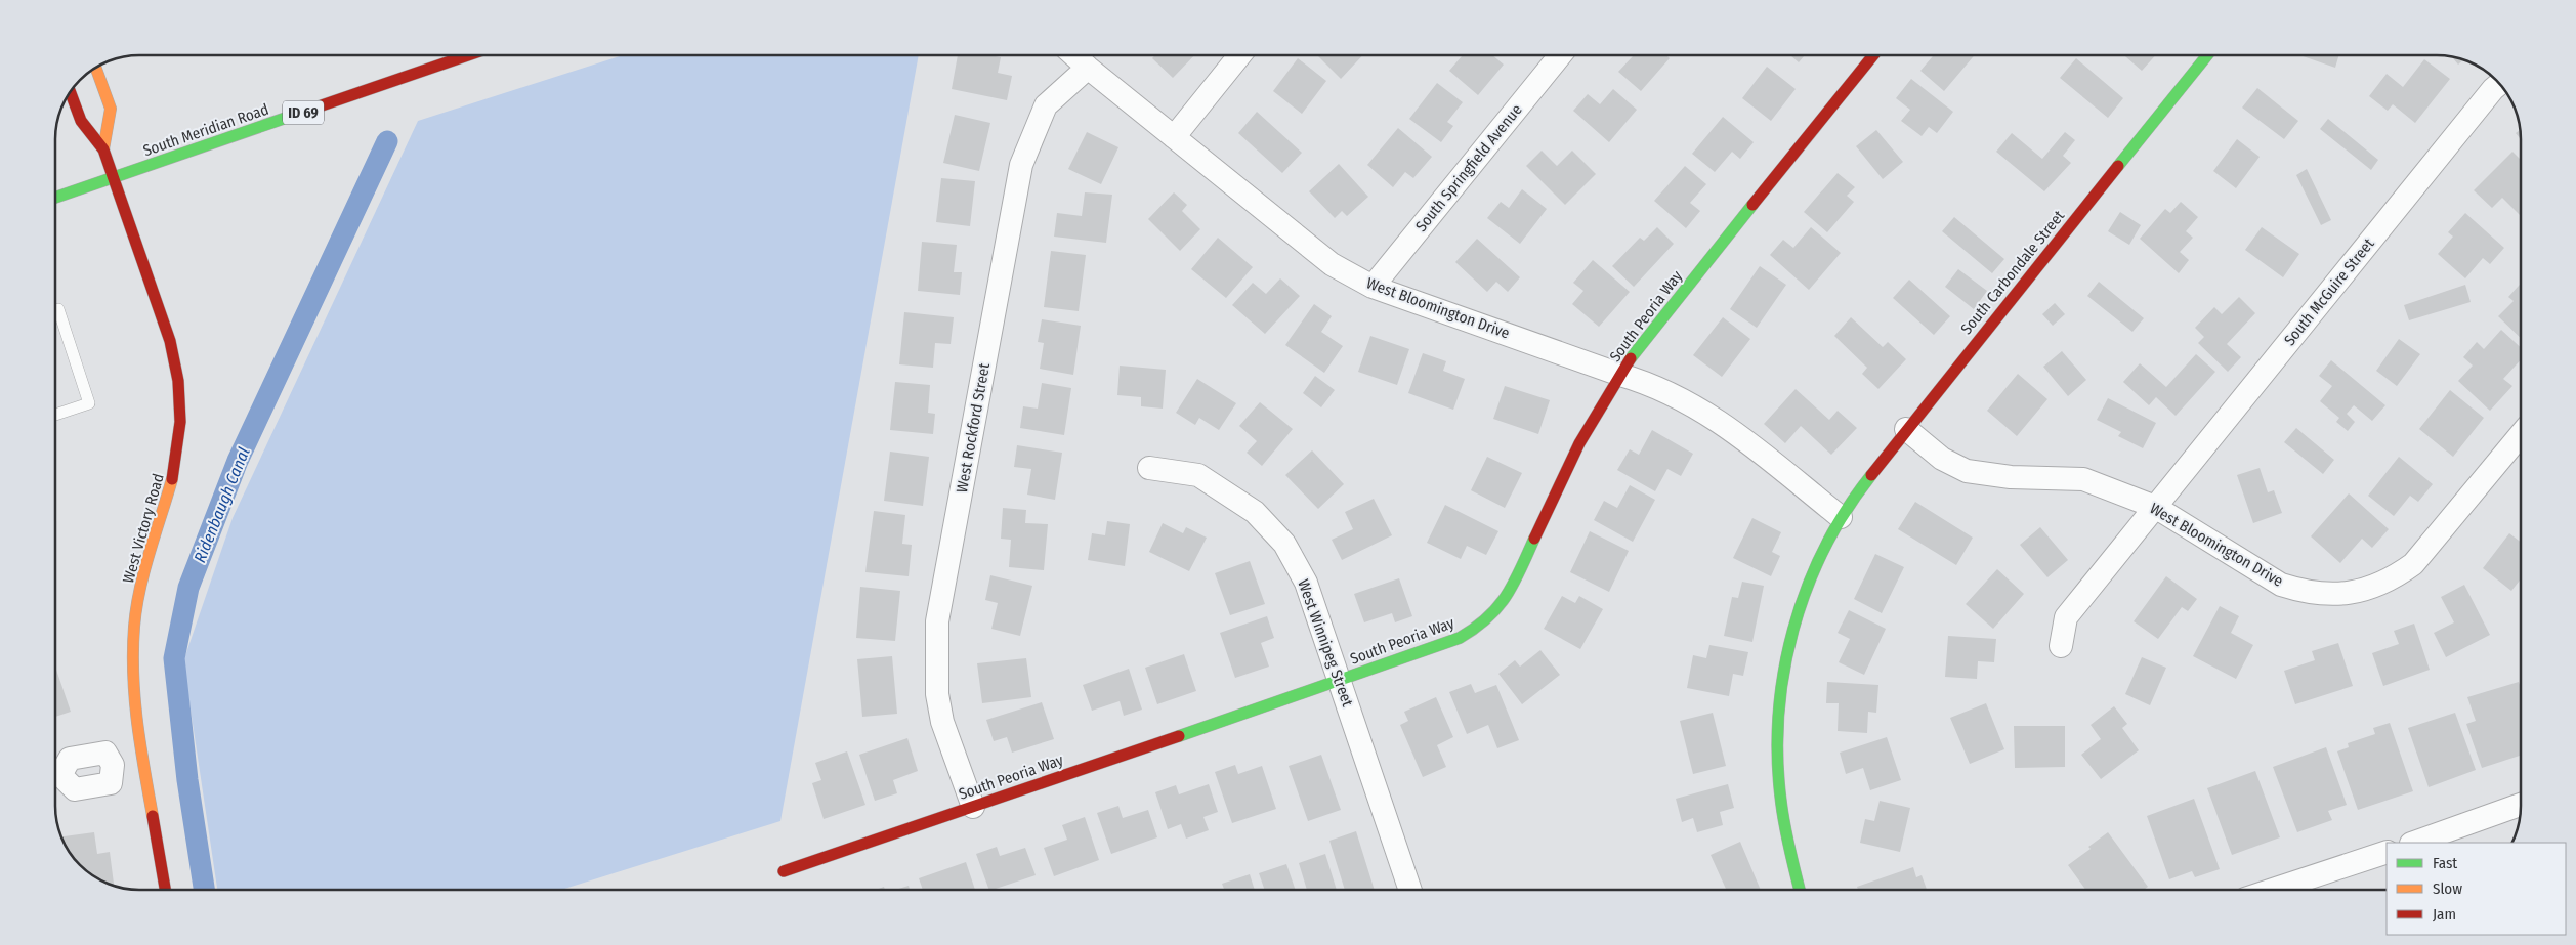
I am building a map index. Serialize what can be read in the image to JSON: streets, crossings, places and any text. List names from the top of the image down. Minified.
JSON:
{"streets":{"street":["ID 69","South Meridian Road","South Springfield Avenue","South Carbondale Street","South McGuire Street","West Bloomington Drive","South Peoria Way","West Rockford Street","West Victory Road","West Winnipeg Street"]},"crossings":[["South Meridian Road","West Victory Road"],["South Springfield Avenue","West Bloomington Drive"],["South Carbondale Street","West Bloomington Drive"],["South McGuire Street","West Bloomington Drive"],["West Bloomington Drive","South Peoria Way"],["West Bloomington Drive","West Rockford Street"],["South Peoria Way","West Rockford Street"],["South Peoria Way","West Winnipeg Street"]],"water":["Ridenbaugh Canal"],"legend":["Fast","Slow","Jam"]}
